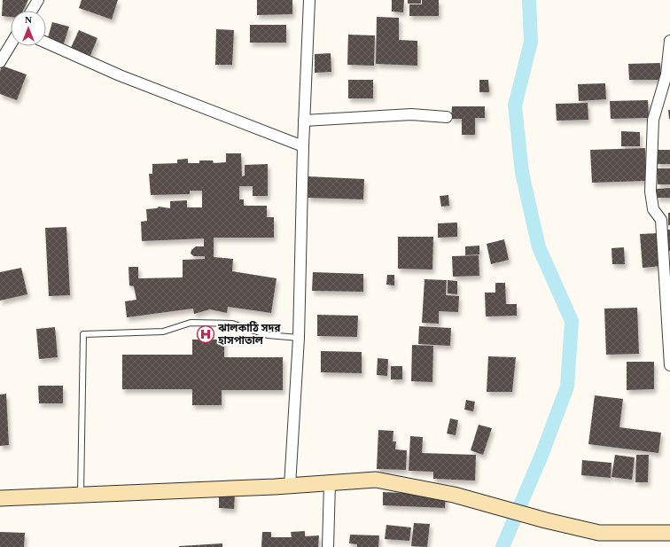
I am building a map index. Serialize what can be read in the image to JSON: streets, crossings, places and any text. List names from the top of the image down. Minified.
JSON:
{"places":{"hospital":["ঝালকাঠি সদর হাসপাতাল"]},"north":"top"}
